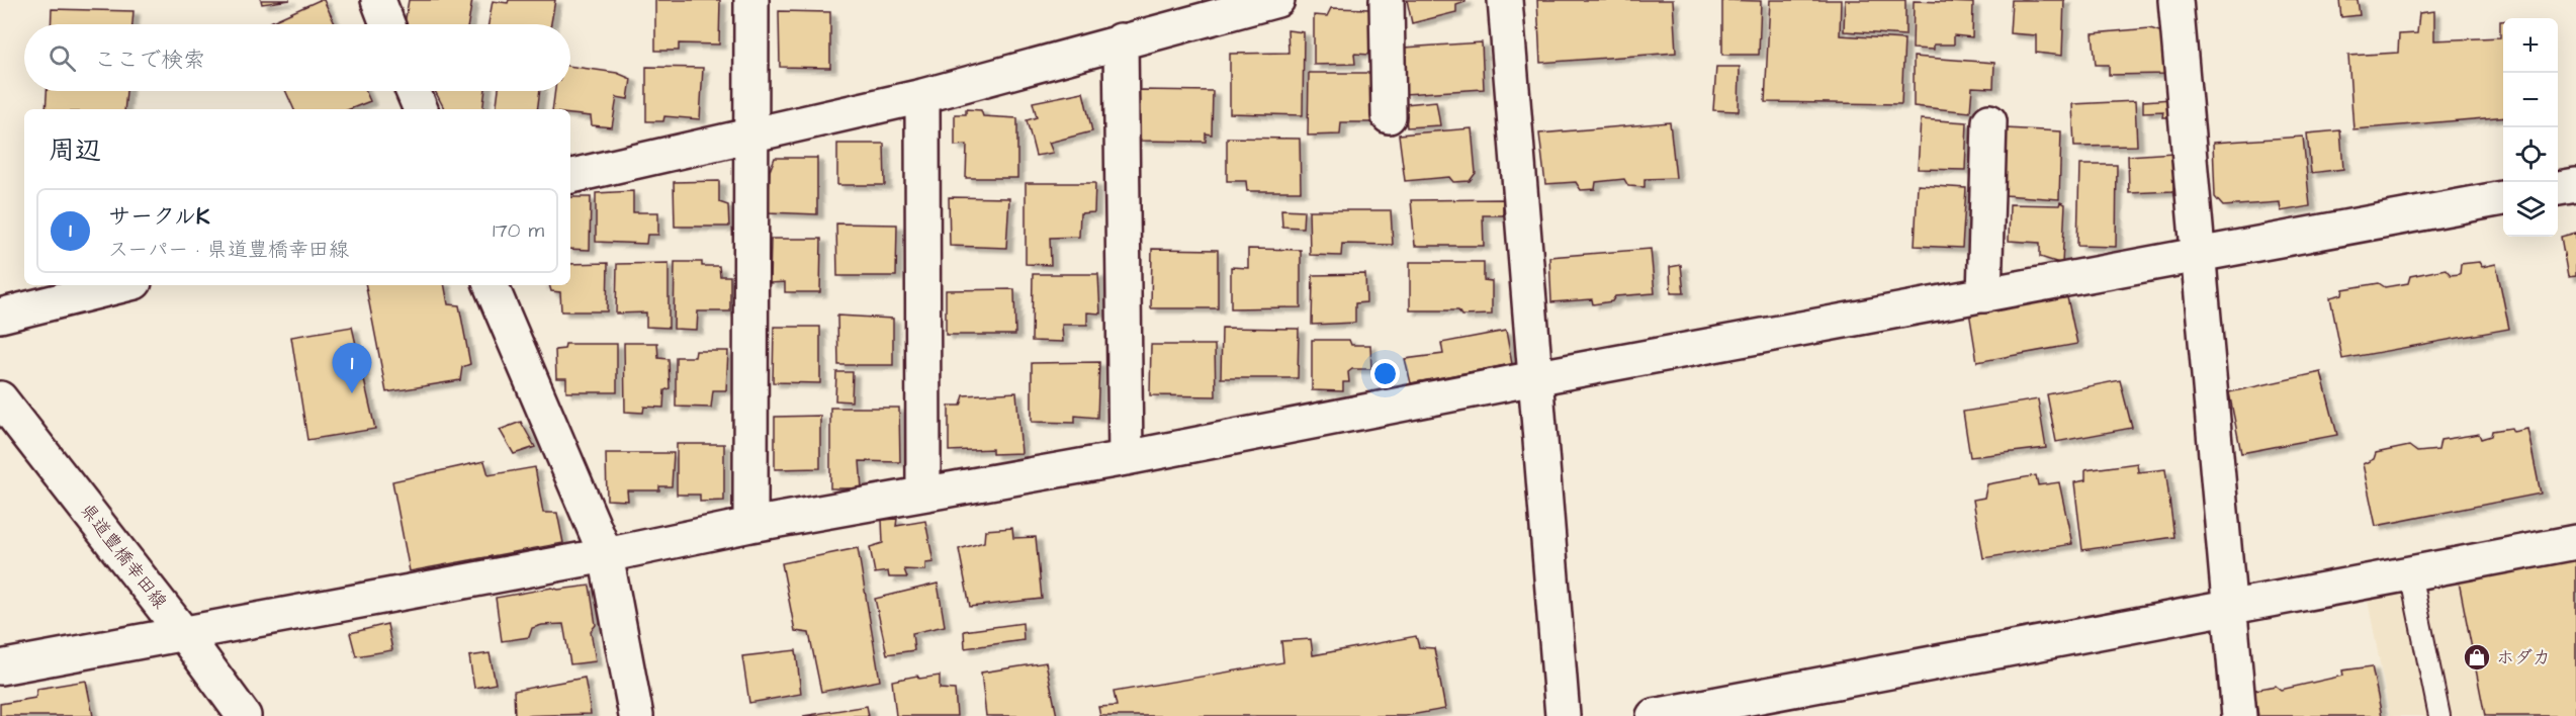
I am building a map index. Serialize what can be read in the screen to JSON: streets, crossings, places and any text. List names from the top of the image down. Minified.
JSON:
{"streets":{"street":["県道豊橋幸田線"]},"places":{"shop":["ホダカ"]},"page":{"map_buttons":["+","−"],"search":"ここで検索","heading":"周辺","list":[{"mark":"1","name":"サークルK","note":"スーパー · 県道豊橋幸田線","value":"170 m"}],"pins":"1"}}
